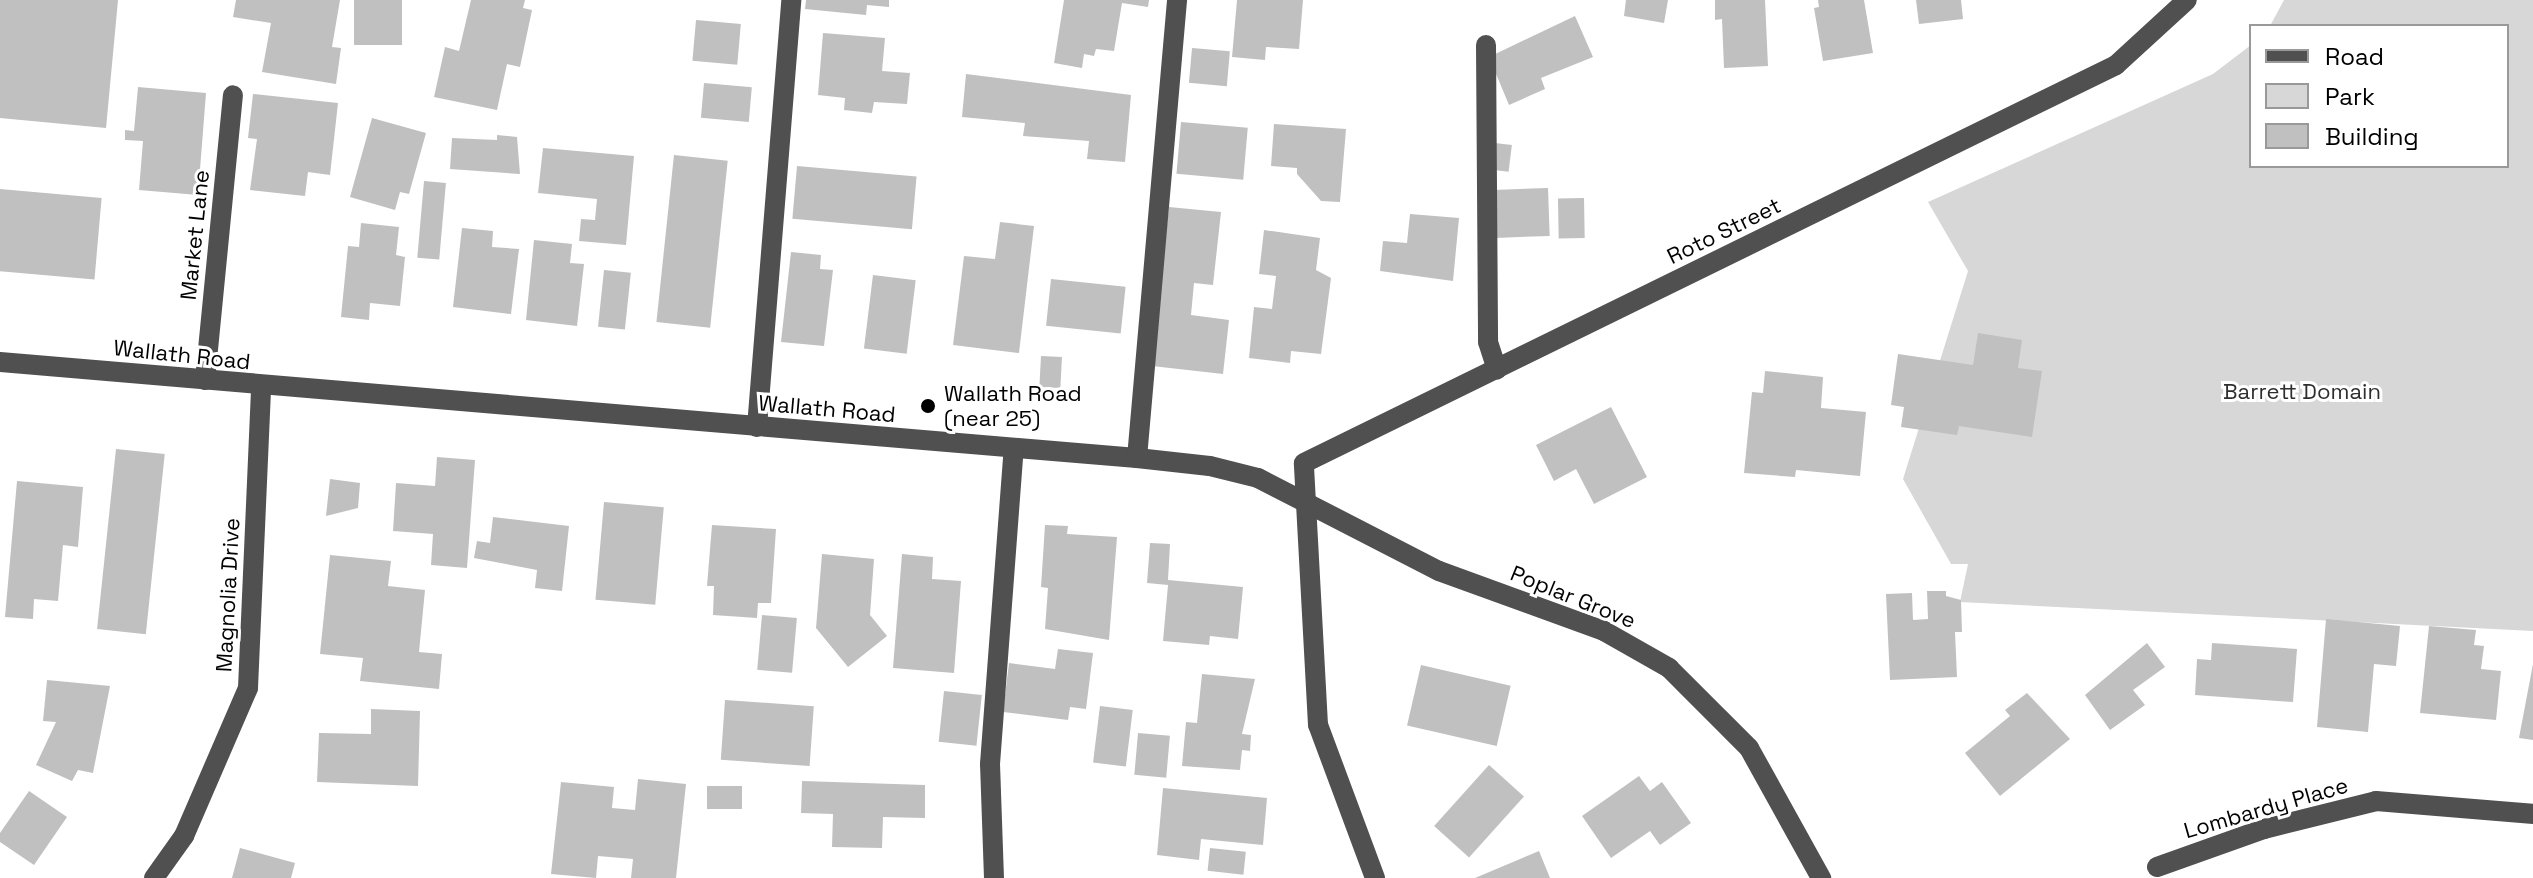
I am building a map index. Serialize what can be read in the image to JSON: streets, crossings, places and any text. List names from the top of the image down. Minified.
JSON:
{"streets":{"street":["Roto Street","Market Lane","Wallath Road","Magnolia Drive","Poplar Grove","Lombardy Place"]},"crossings":[["Roto Street","Wallath Road"],["Roto Street","Poplar Grove"],["Market Lane","Wallath Road"],["Wallath Road","Magnolia Drive"],["Wallath Road","Poplar Grove"]],"parks":["Barrett Domain"],"places":["Wallath Road (near 25)"],"legend":["Road","Park","Building"]}
